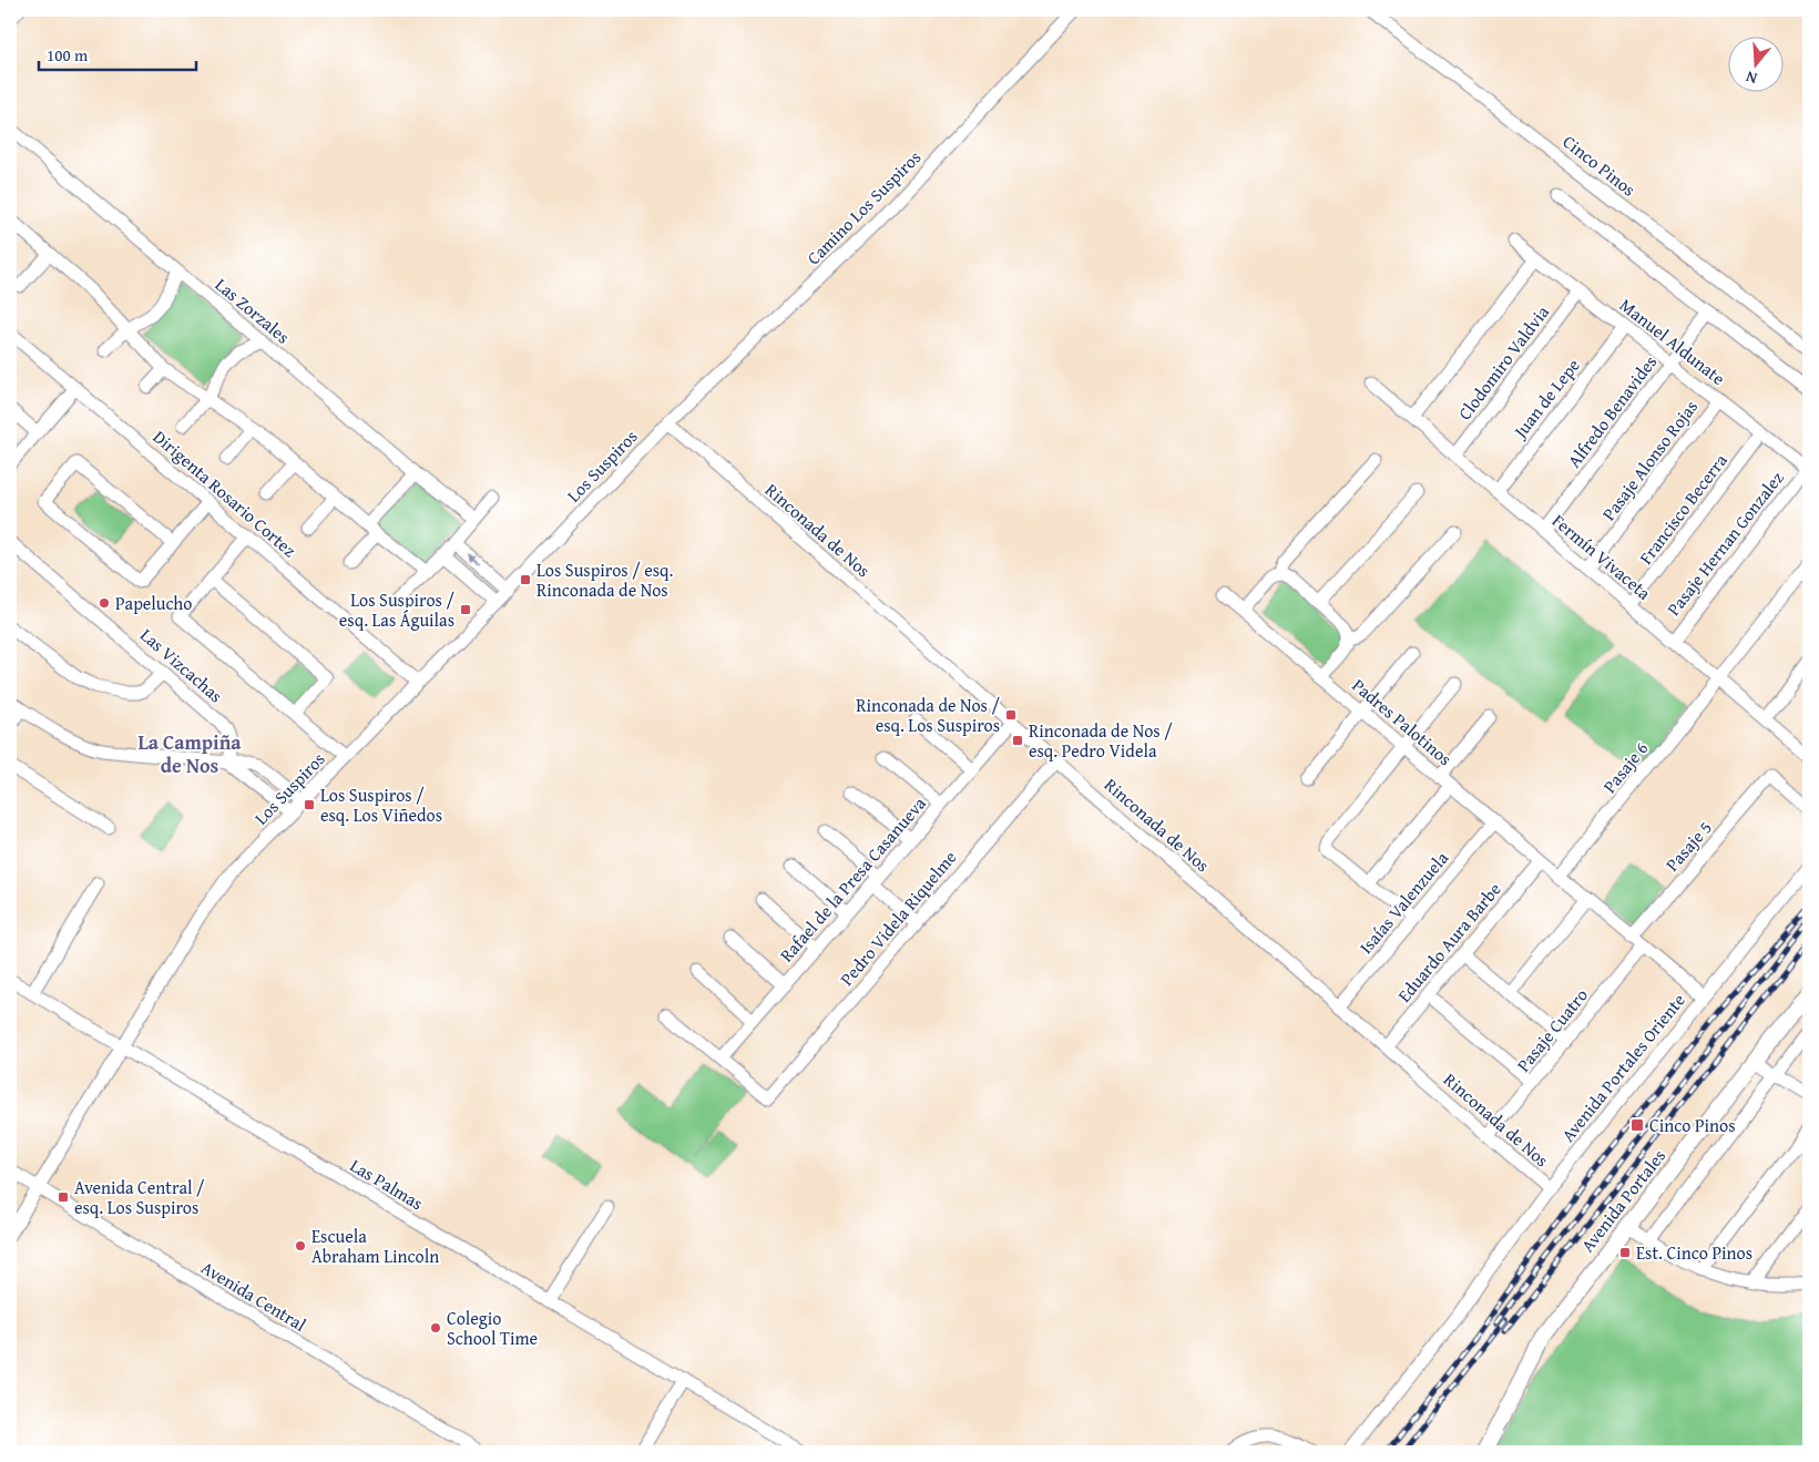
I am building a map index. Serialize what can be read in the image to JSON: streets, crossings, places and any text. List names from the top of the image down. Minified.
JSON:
{"streets":{"main road":["Avenida Portales"],"street":["Cinco Pinos","Camino Los Suspiros","Las Zorzales","Manuel Aldunate","Clodomiro Valdvia","Juan de Lepe","Alfredo Benavides","Pasaje Alonso Rojas","Los Suspiros","Dirigenta Rosario Cortez","Francisco Becerra","Rinconada de Nos","Pasaje Hernan Gonzalez","Fermín Vivaceta","Las Vizcachas","Padres Palotinos","Pasaje 6","Pasaje 5","Rafael de la Presa Casanueva","Isaías Valenzuela","Pedro Videla Riquelme","Eduardo Aura Barbe","Pasaje Cuatro","Avenida Portales Oriente","Las Palmas","Avenida Central"]},"crossings":[["Camino Los Suspiros","Los Suspiros"],["Camino Los Suspiros","Rinconada de Nos"],["Manuel Aldunate","Clodomiro Valdvia"],["Manuel Aldunate","Juan de Lepe"],["Manuel Aldunate","Alfredo Benavides"],["Manuel Aldunate","Pasaje Alonso Rojas"],["Manuel Aldunate","Francisco Becerra"],["Manuel Aldunate","Pasaje Hernan Gonzalez"],["Clodomiro Valdvia","Fermín Vivaceta"],["Juan de Lepe","Fermín Vivaceta"],["Alfredo Benavides","Fermín Vivaceta"],["Pasaje Alonso Rojas","Fermín Vivaceta"],["Los Suspiros","Dirigenta Rosario Cortez"],["Los Suspiros","Rinconada de Nos"],["Los Suspiros","Las Palmas"],["Los Suspiros","Avenida Central"],["Francisco Becerra","Fermín Vivaceta"],["Rinconada de Nos","Rafael de la Presa Casanueva"],["Rinconada de Nos","Isaías Valenzuela"],["Rinconada de Nos","Pedro Videla Riquelme"],["Rinconada de Nos","Eduardo Aura Barbe"],["Rinconada de Nos","Pasaje Cuatro"],["Rinconada de Nos","Avenida Portales Oriente"],["Pasaje Hernan Gonzalez","Fermín Vivaceta"],["Fermín Vivaceta","Pasaje 6"],["Padres Palotinos","Pasaje 6"],["Padres Palotinos","Pasaje 5"],["Padres Palotinos","Isaías Valenzuela"],["Padres Palotinos","Eduardo Aura Barbe"],["Padres Palotinos","Pasaje Cuatro"],["Padres Palotinos","Avenida Portales Oriente"],["Rafael de la Presa Casanueva","Pedro Videla Riquelme"]],"districts":["La Campiña de Nos"],"places":{"transit":["Los Suspiros / esq. Rinconada de Nos","Los Suspiros / esq. Las Águilas","Rinconada de Nos / esq. Los Suspiros","Rinconada de Nos / esq. Pedro Videla","Los Suspiros / esq. Los Viñedos","Cinco Pinos","Avenida Central / esq. Los Suspiros","Est. Cinco Pinos"],"other":["Papelucho","Escuela Abraham Lincoln","Colegio School Time"]},"scale_bar":"100 m","north":"bottom"}
